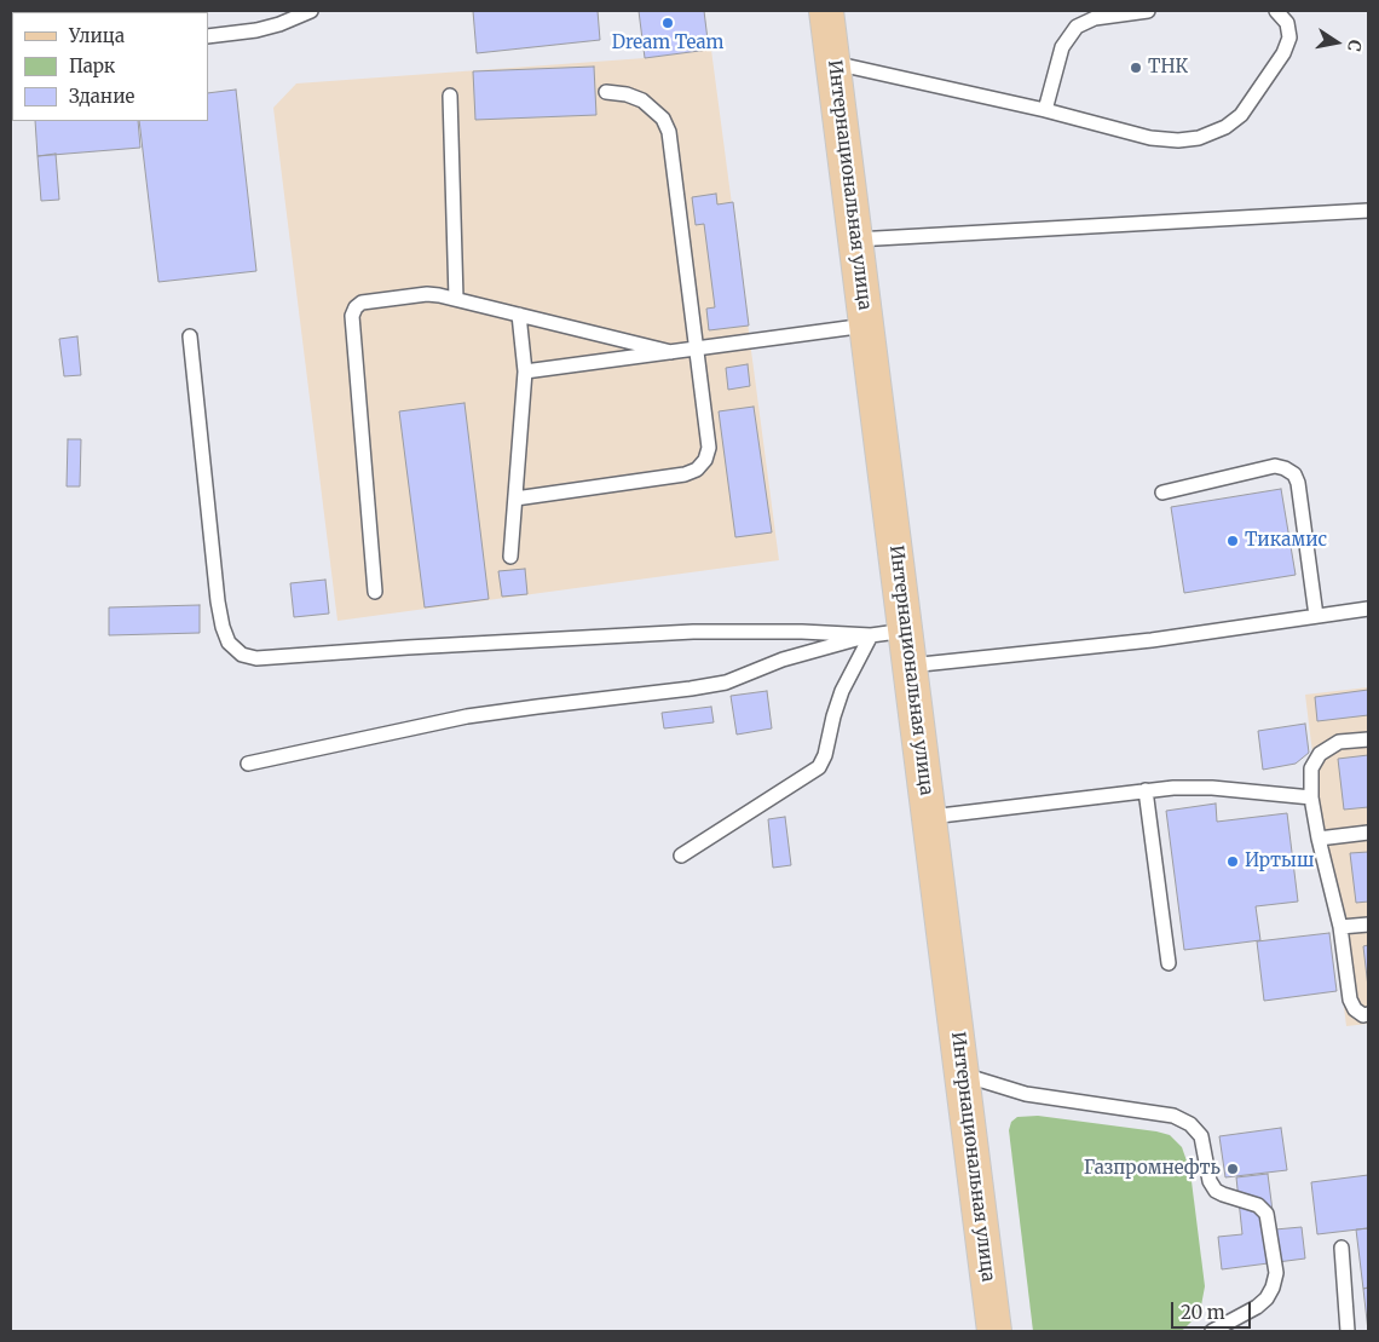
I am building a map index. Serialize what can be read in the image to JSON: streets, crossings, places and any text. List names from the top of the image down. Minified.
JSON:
{"streets":{"main road":["Интернациональная улица"]},"places":["Dream Team","ТНК","Тикамис","Иртыш","Газпромнефть"],"legend":["Улица","Парк","Здание"],"scale_bar":"20 m","north":"right"}
